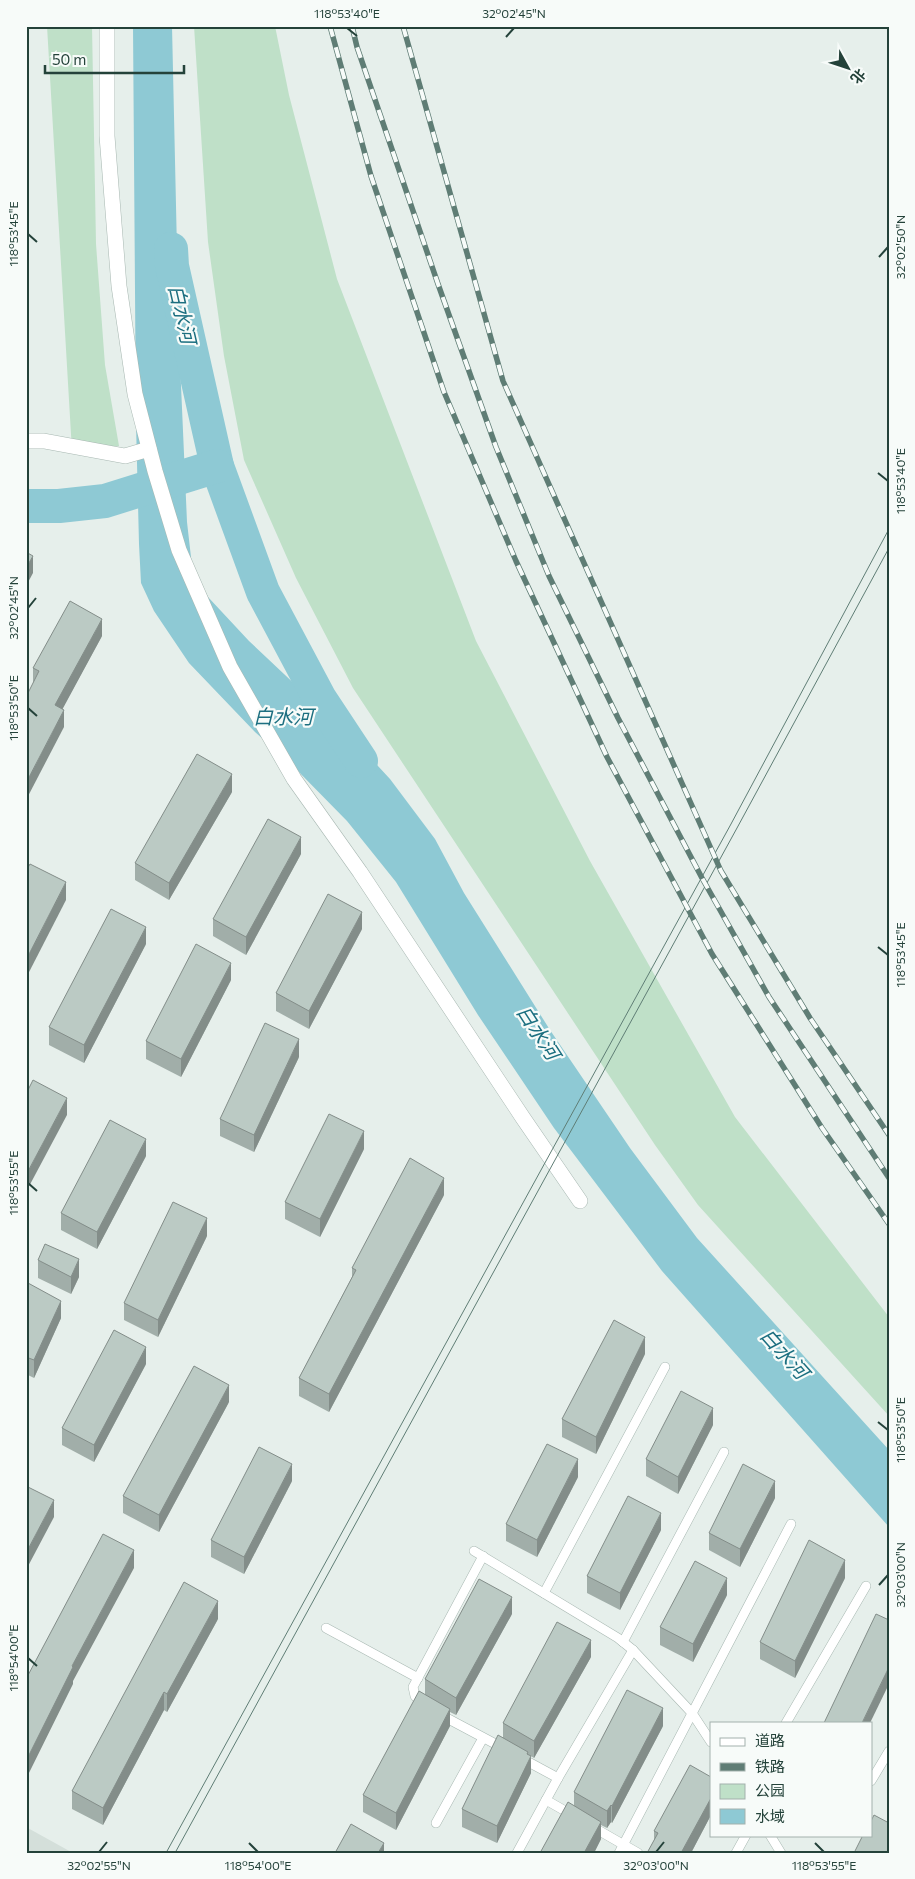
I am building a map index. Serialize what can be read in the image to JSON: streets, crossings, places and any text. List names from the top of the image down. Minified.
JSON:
{"water":["白水河"],"legend":["道路","铁路","公园","水域"],"scale_bar":"50 m","north":"bottom right","coordinates":["118°53'40\"E","32°02'45\"N","118°53'45\"E","32°02'50\"N","118°53'50\"E","118°53'55\"E","32°03'00\"N","118°54'00\"E","32°02'55\"N"]}
